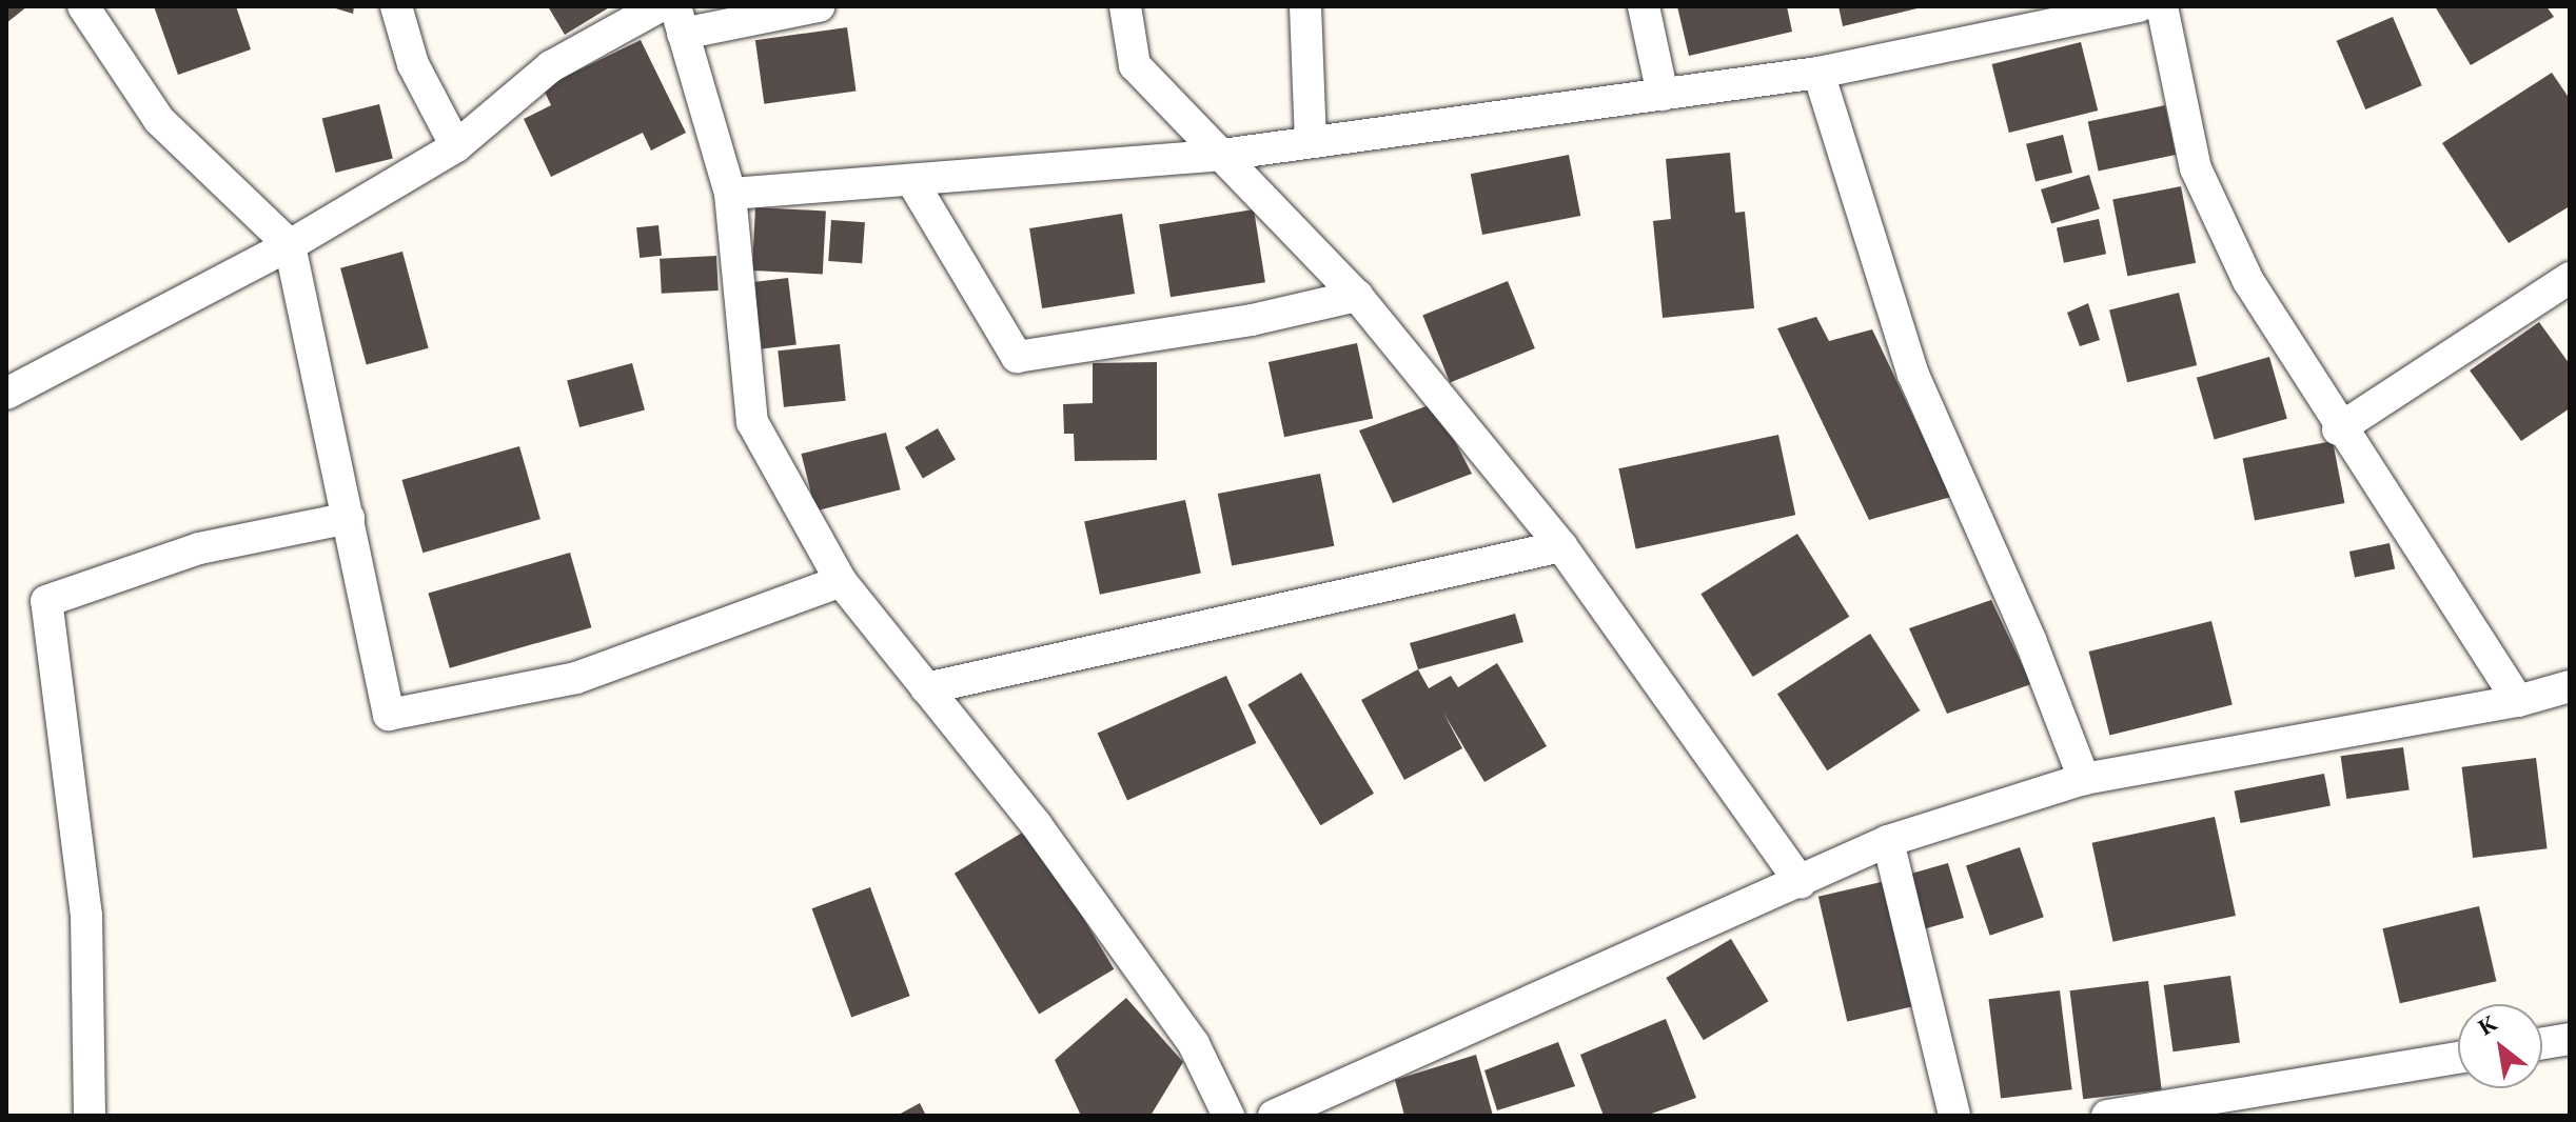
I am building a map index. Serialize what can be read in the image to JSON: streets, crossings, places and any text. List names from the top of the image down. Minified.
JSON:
{"north":"top left"}
